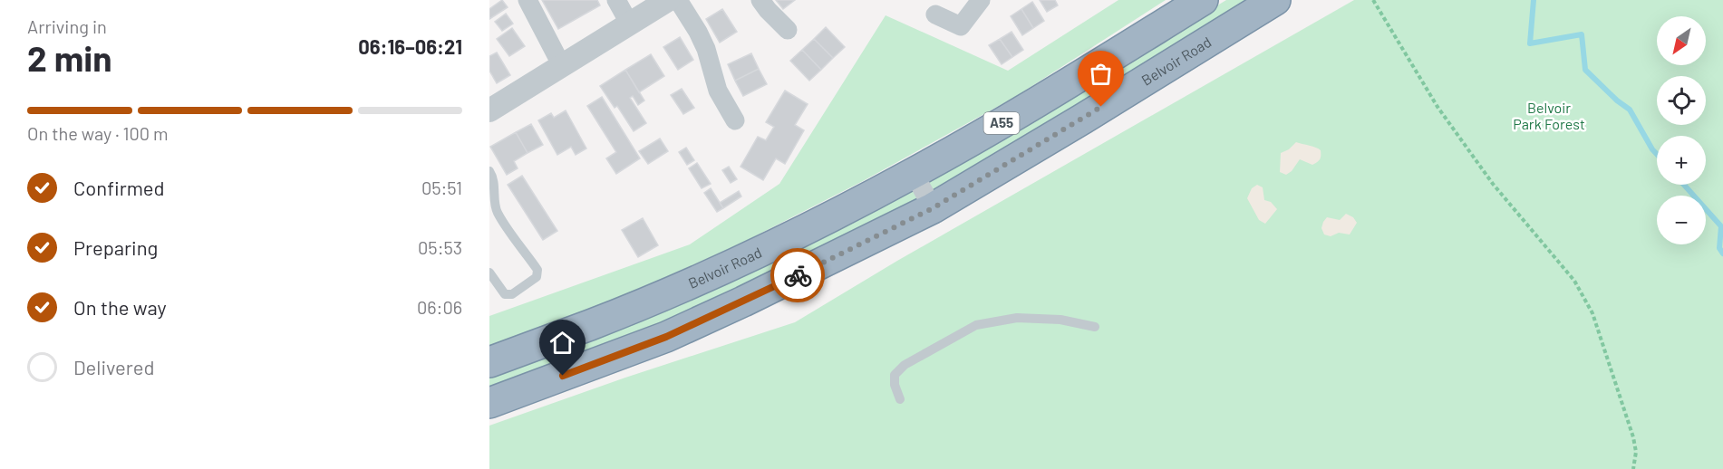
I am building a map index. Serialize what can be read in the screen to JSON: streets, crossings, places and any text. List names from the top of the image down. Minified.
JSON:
{"streets":{"highway":["Belvoir Road","A55"]},"parks":["Belvoir Park Forest"],"north":"bottom left","page":{"heading":["2 min","Arriving in","06:16–06:21"],"map_buttons":["+","−"],"bar":"On the way · 100 m","list":[["Confirmed","05:51"],["Preparing","05:53"],["On the way","06:06"],"Delivered"]}}
